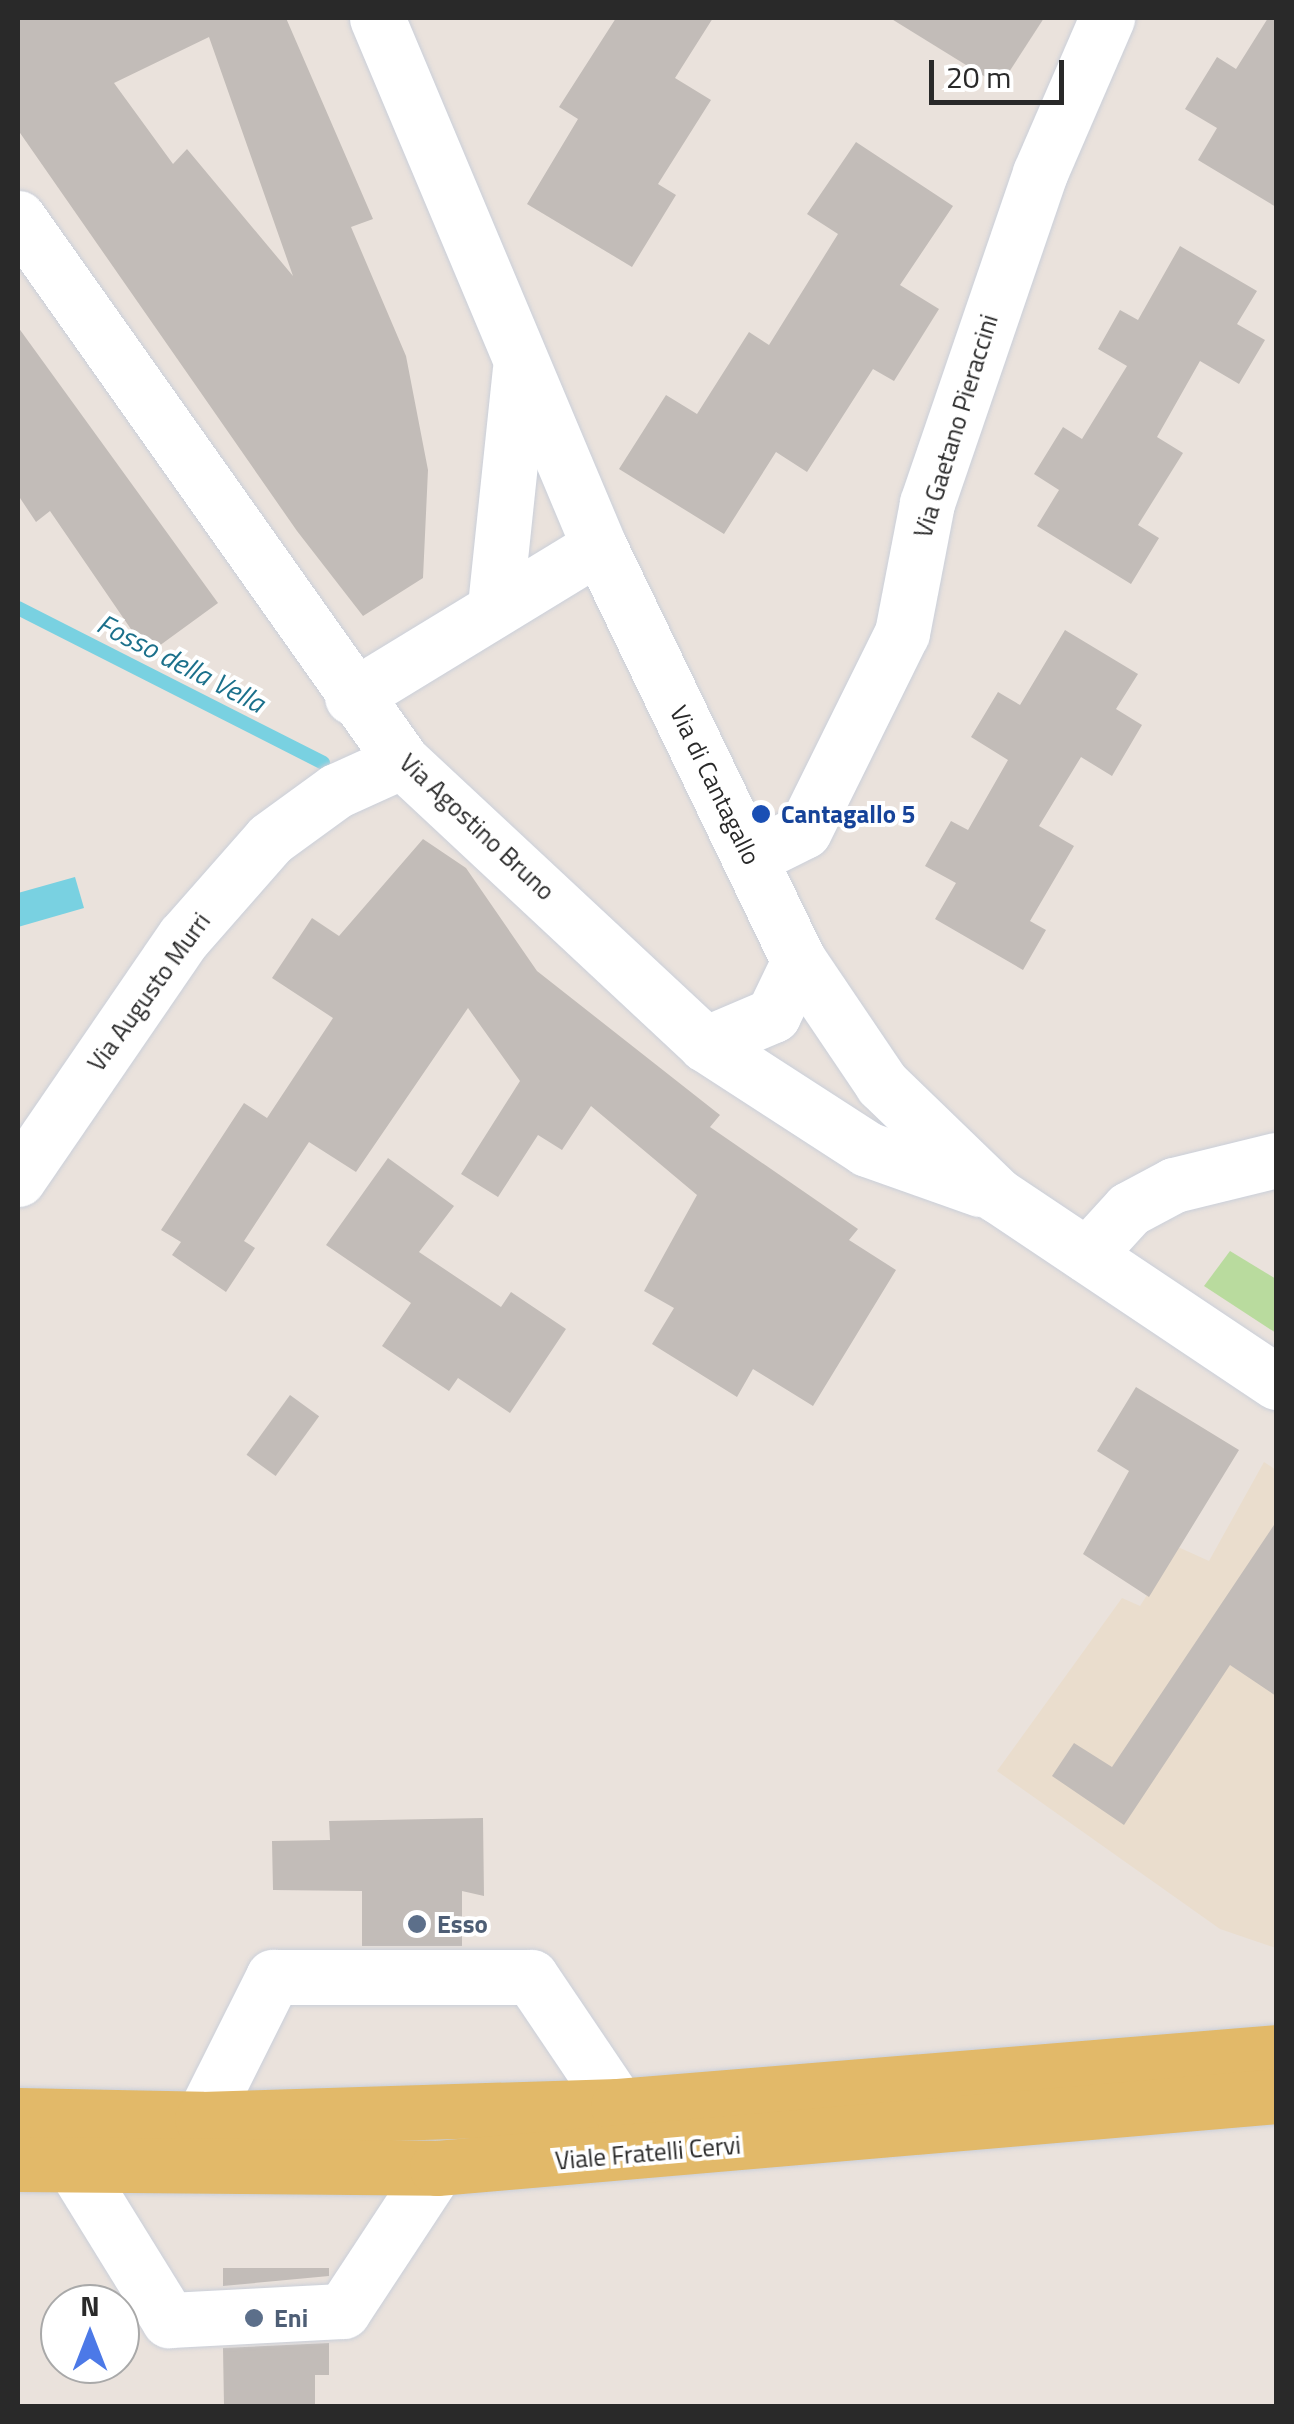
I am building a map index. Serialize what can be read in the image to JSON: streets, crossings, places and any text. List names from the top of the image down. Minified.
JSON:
{"streets":{"main road":["Viale Fratelli Cervi"],"street":["Via Gaetano Pieraccini","Via di Cantagallo","Via Agostino Bruno","Via Augusto Murri"]},"crossings":[["Via Gaetano Pieraccini","Via di Cantagallo"],["Via di Cantagallo","Via Agostino Bruno"],["Via Agostino Bruno","Via Augusto Murri"]],"water":["Fosso della Vella"],"places":["Cantagallo 5","Esso","Eni"],"scale_bar":"20 m","north":"top"}
